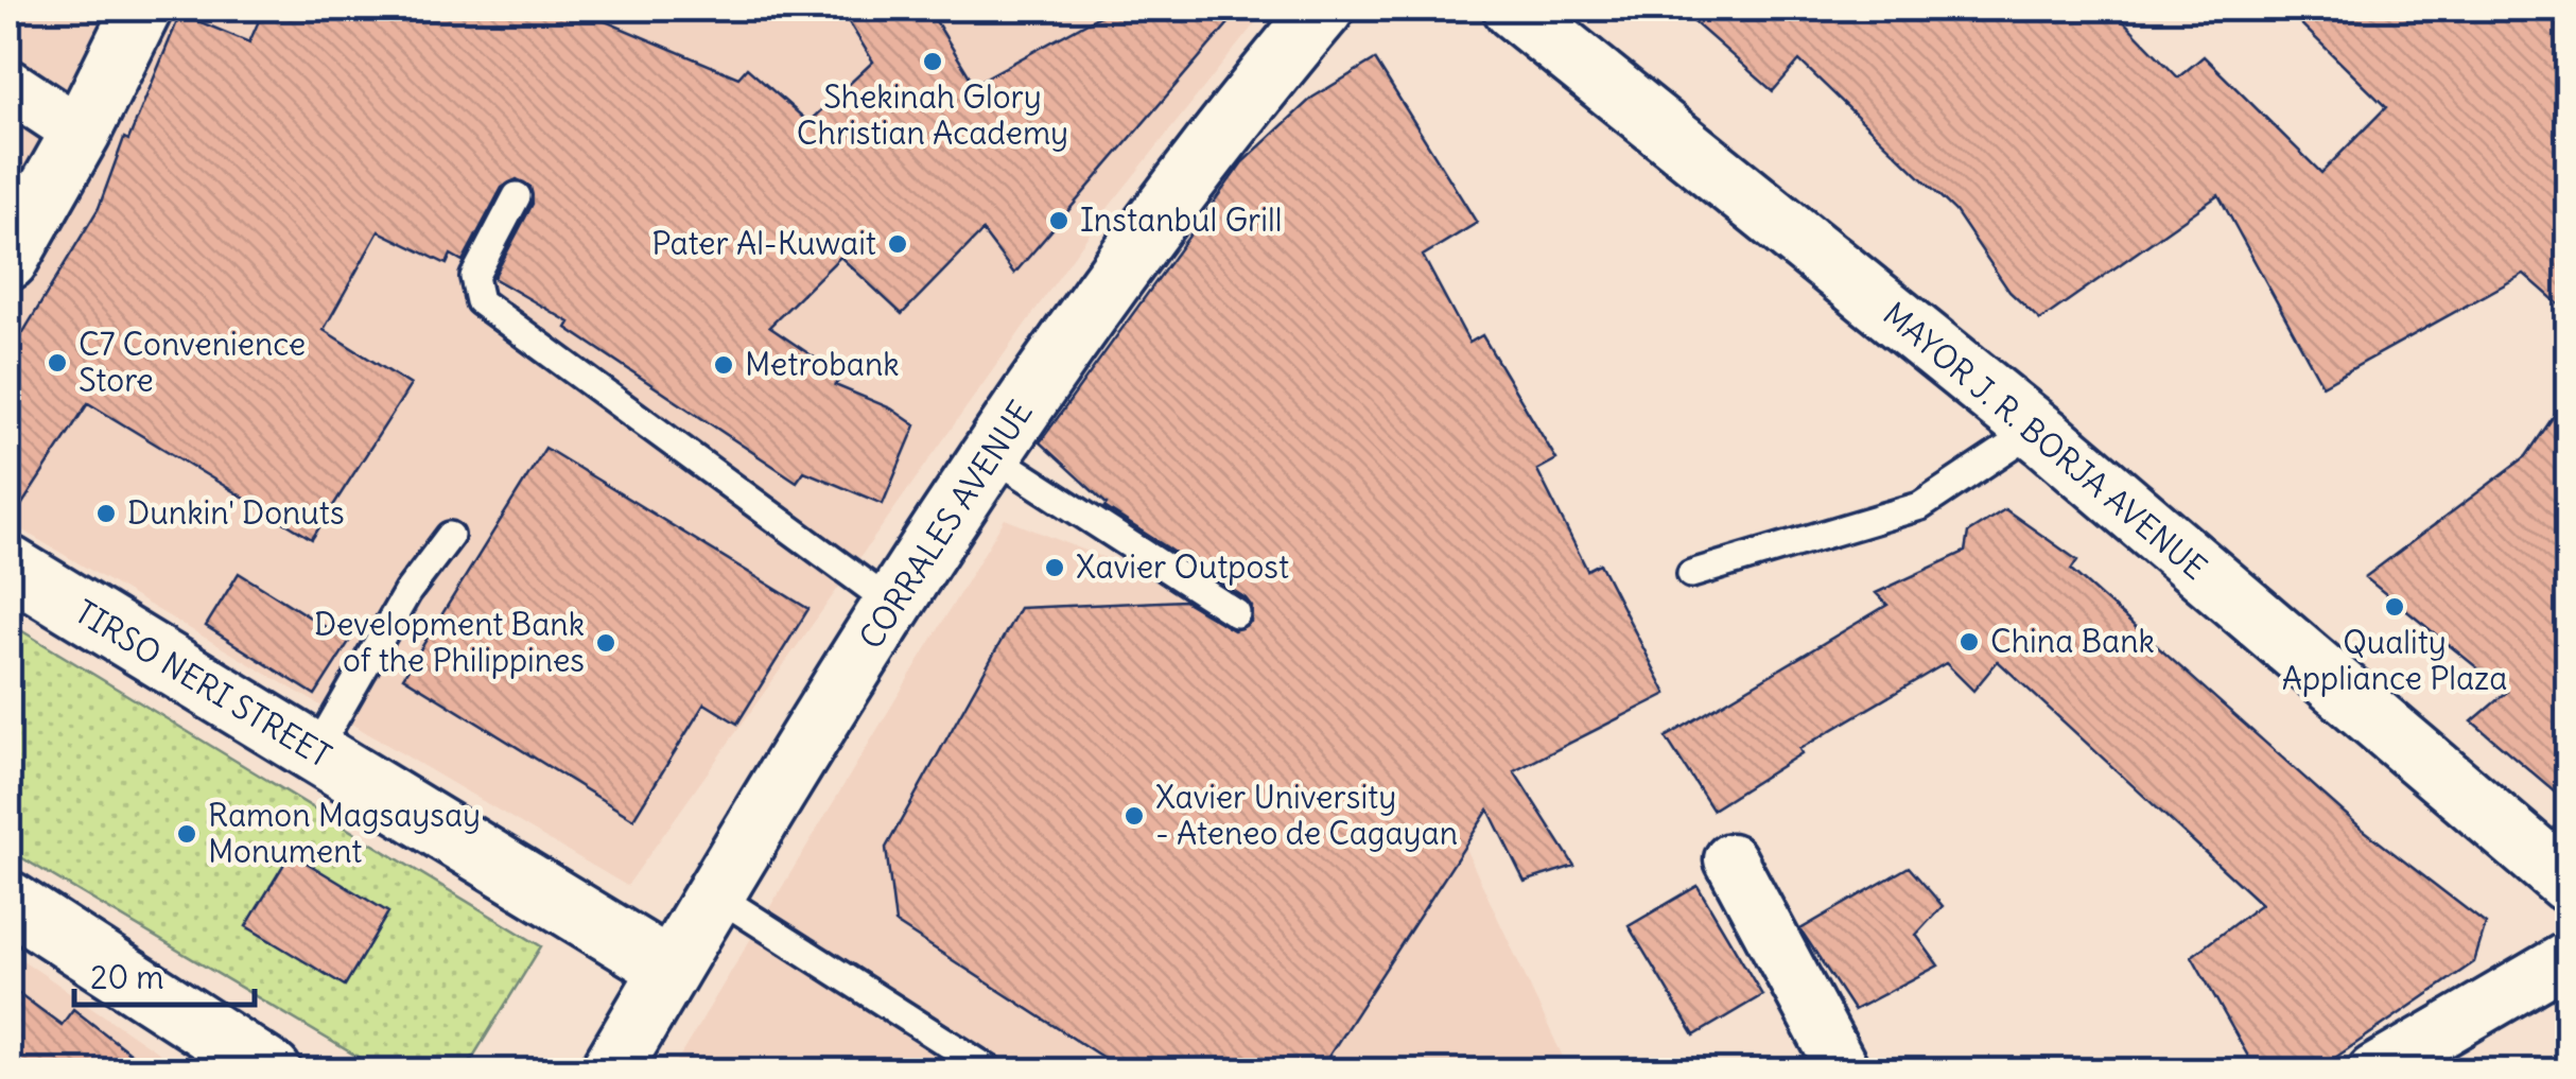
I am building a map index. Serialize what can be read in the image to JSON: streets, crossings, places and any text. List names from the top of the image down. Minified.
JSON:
{"streets":{"street":["MAYOR J. R. BORJA AVENUE","CORRALES AVENUE","TIRSO NERI STREET"]},"crossings":[["CORRALES AVENUE","TIRSO NERI STREET"]],"places":["Shekinah Glory Christian Academy","Instanbul Grill","Pater Al-Kuwait","C7 Convenience Store","Metrobank","Dunkin' Donuts","Xavier Outpost","Quality Appliance Plaza","China Bank","Development Bank of the Philippines","Xavier University - Ateneo de Cagayan","Ramon Magsaysay Monument"],"scale_bar":"20 m"}
